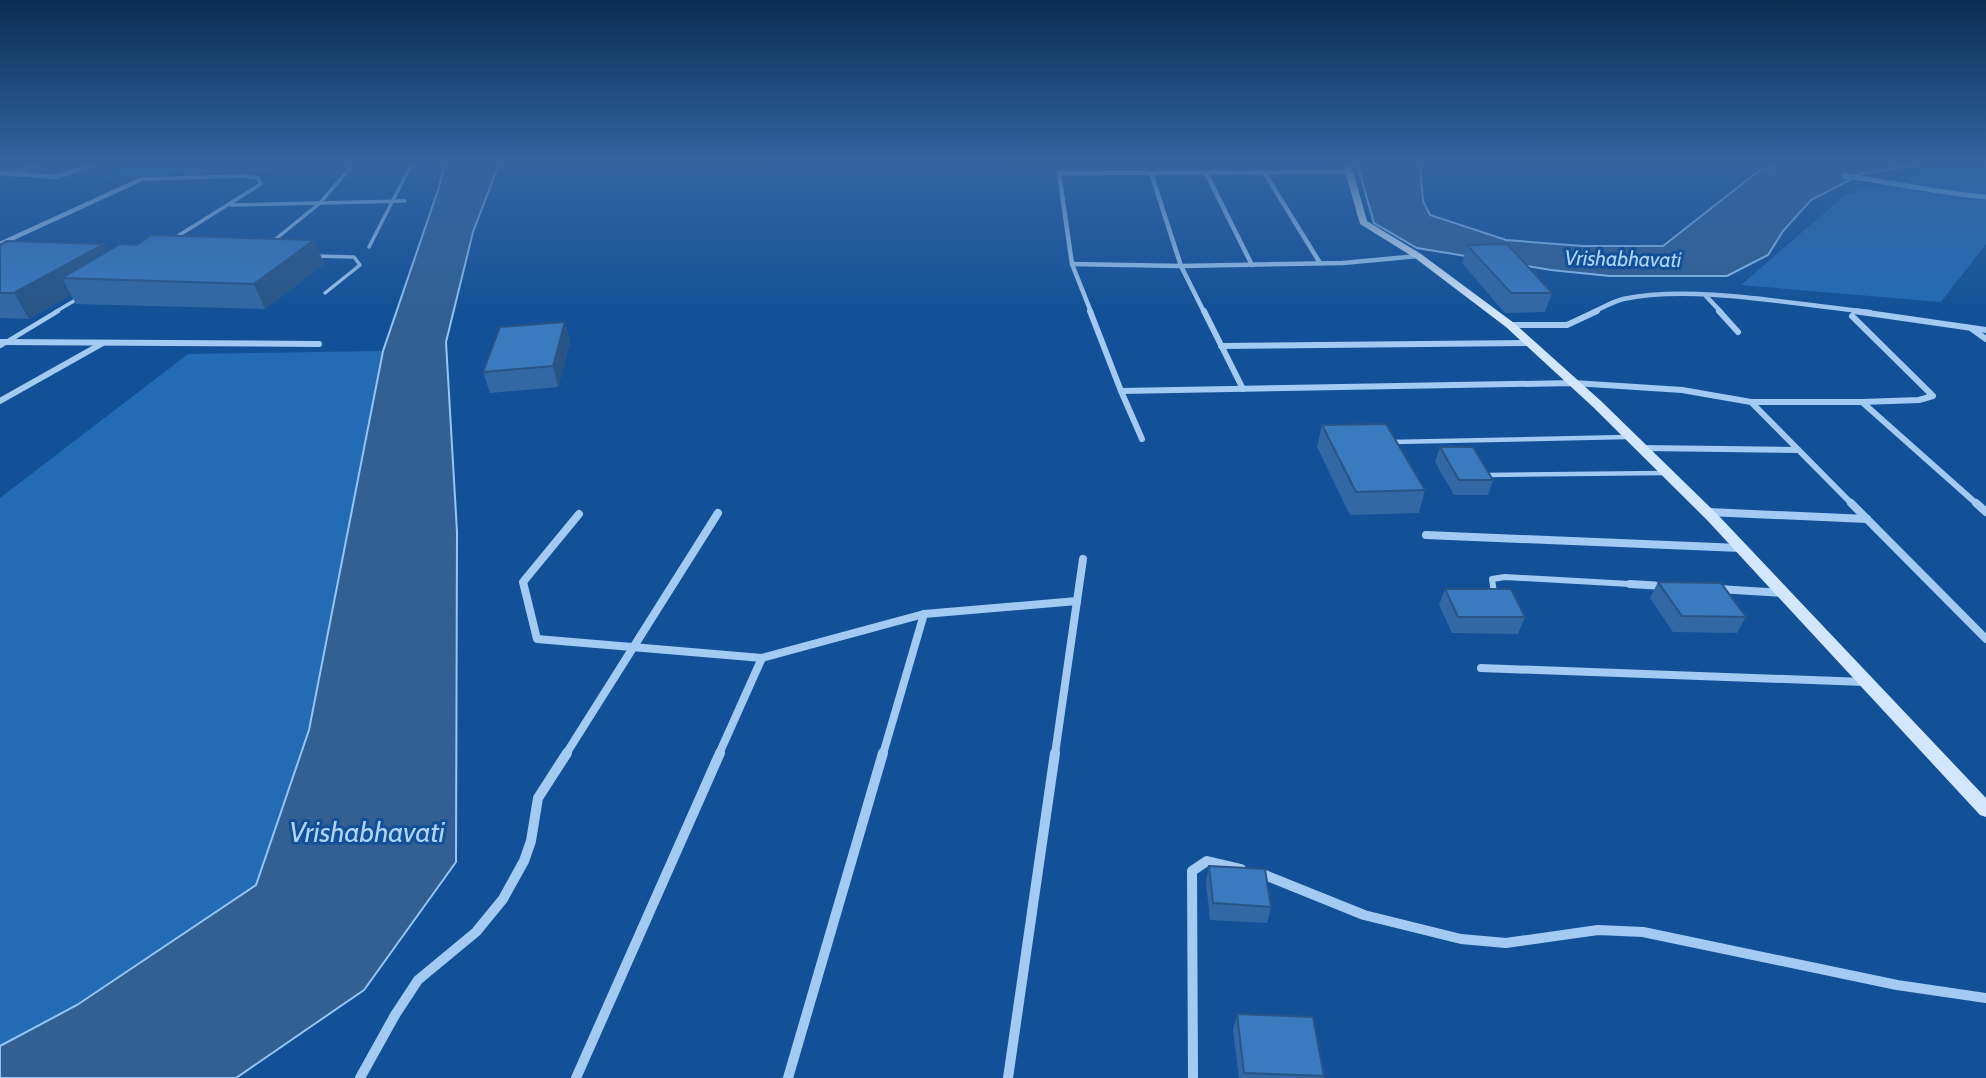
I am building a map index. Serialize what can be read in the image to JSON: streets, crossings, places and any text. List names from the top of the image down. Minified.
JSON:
{"water":["Vrishabhavati"]}
